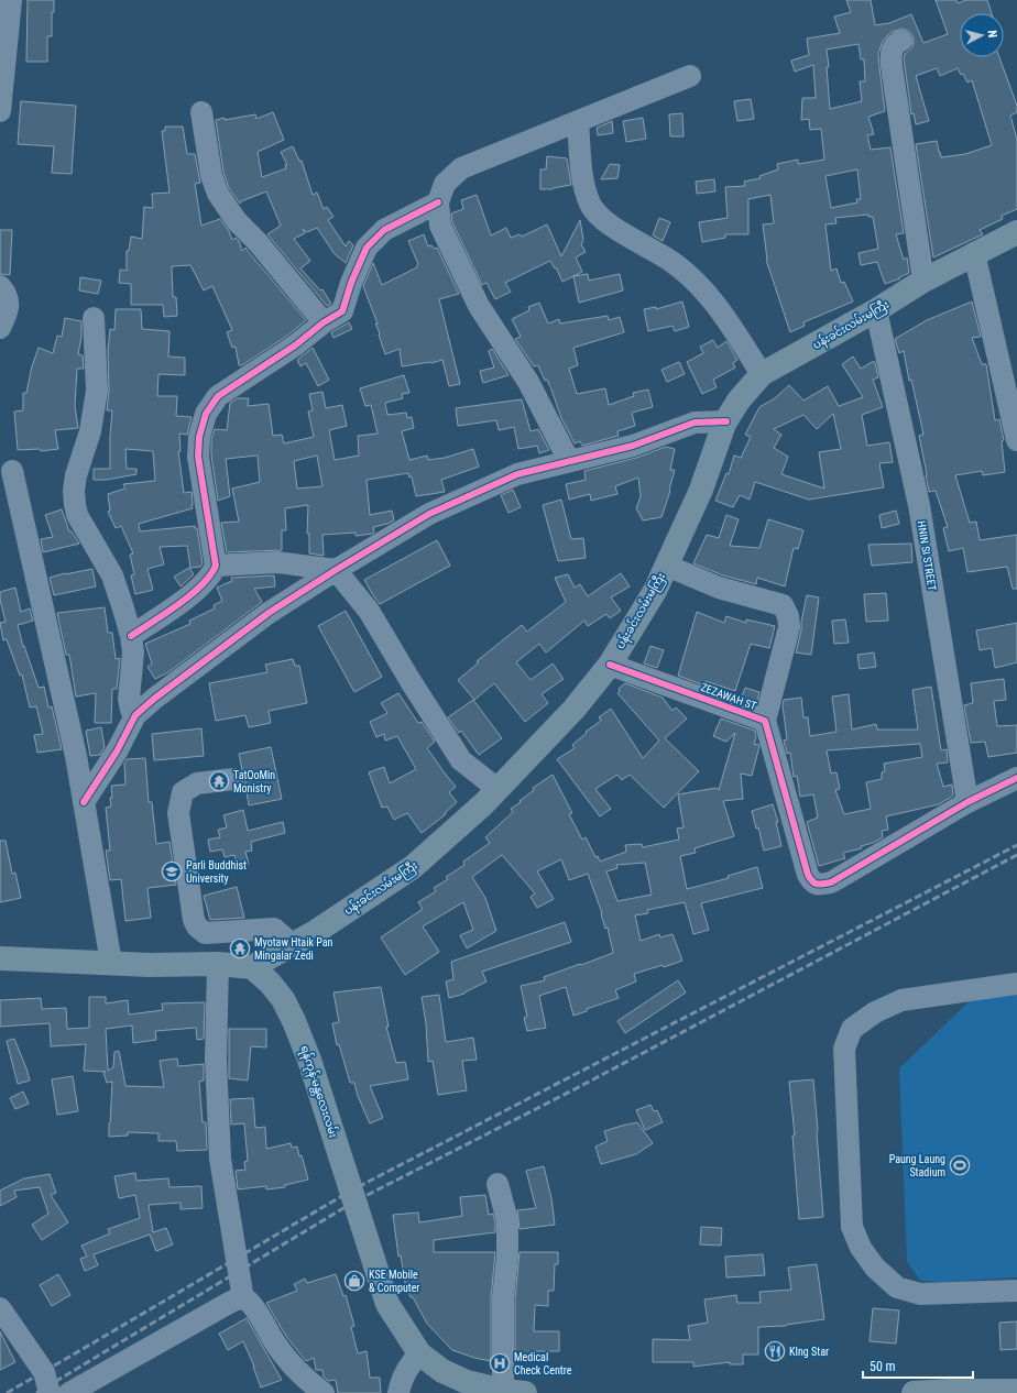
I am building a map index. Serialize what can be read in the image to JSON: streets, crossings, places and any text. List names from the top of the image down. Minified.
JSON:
{"streets":{"main road":["ပန်းခင်းလမ်းမကြီး","ရန်ကုန်-မန္တလေးလမ်း"],"street":["HNIN SI STREET","ZEZAWAH ST"]},"crossings":[["ပန်းခင်းလမ်းမကြီး","HNIN SI STREET"],["ပန်းခင်းလမ်းမကြီး","ZEZAWAH ST"],["ပန်းခင်းလမ်းမကြီး","ရန်ကုန်-မန္တလေးလမ်း"],["HNIN SI STREET","ZEZAWAH ST"]],"places":{"temple":["TatOoMin Monistry","Myotaw Htaik Pan Mingalar Zedi"],"school or university":["Parli Buddhist University"],"sports":["Paung Laung Stadium"],"shop":["KSE Mobile & Computer"],"restaurant":["KIng Star"],"hospital":["Medical Check Centre"]},"scale_bar":"50 m","north":"right"}
